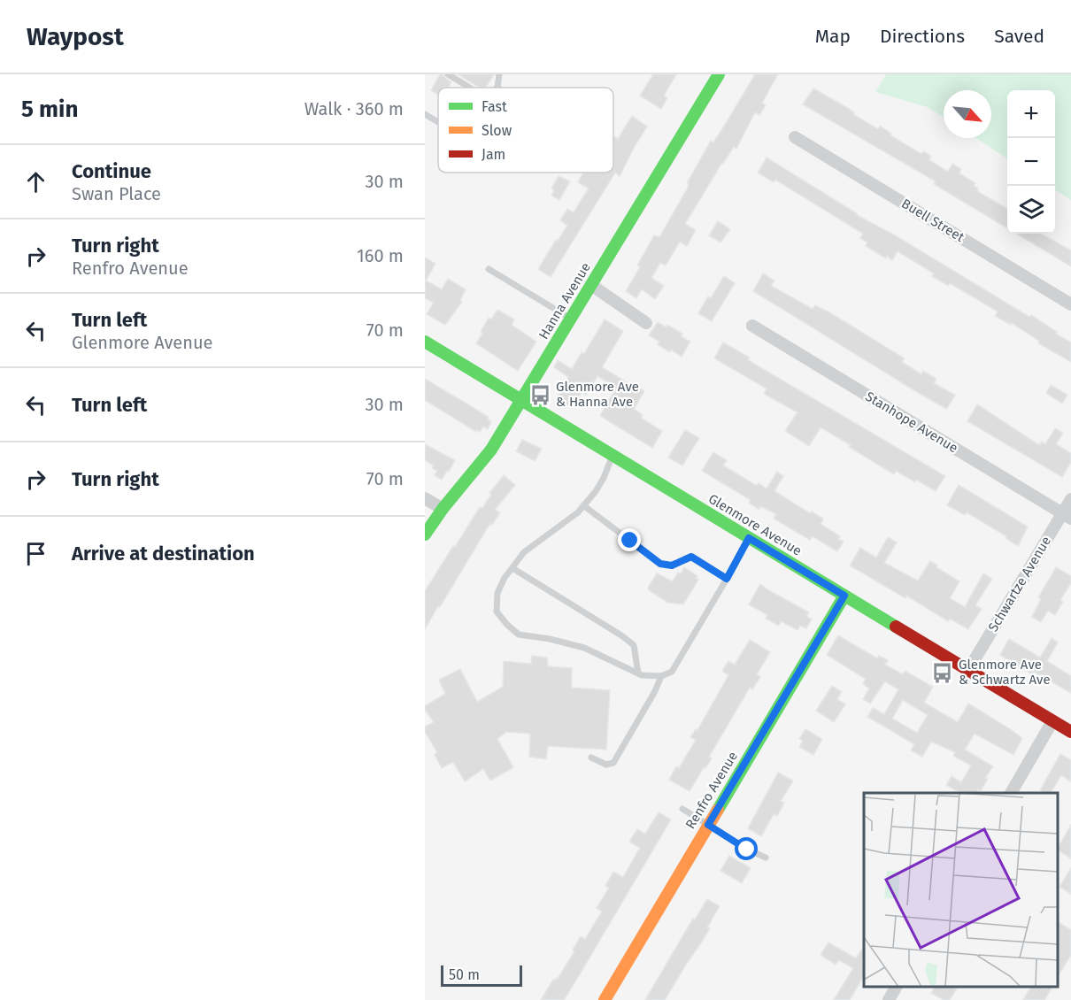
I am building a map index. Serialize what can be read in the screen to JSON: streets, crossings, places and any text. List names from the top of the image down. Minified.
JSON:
{"streets":{"street":["Buell Street","Hanna Avenue","Stanhope Avenue","Glenmore Avenue","Schwartze Avenue","Renfro Avenue"]},"crossings":[["Hanna Avenue","Glenmore Avenue"],["Stanhope Avenue","Schwartze Avenue"],["Glenmore Avenue","Schwartze Avenue"],["Glenmore Avenue","Renfro Avenue"]],"places":{"bus stop":["Glenmore Ave & Hanna Ave","Glenmore Ave & Schwartz Ave"]},"legend":["Fast","Slow","Jam"],"scale_bar":"50 m","north":"bottom right","page":{"header":"Waypost","nav":["Map","Directions","Saved"],"heading":["5 min","Walk · 360 m"],"map_buttons":["+","−"],"list":[["Continue","Swan Place","30 m"],["Turn right","Renfro Avenue","160 m"],["Turn left","Glenmore Avenue","70 m"],["Turn left","30 m"],["Turn right","70 m"],"Arrive at destination"],"scale":"50 m"}}
